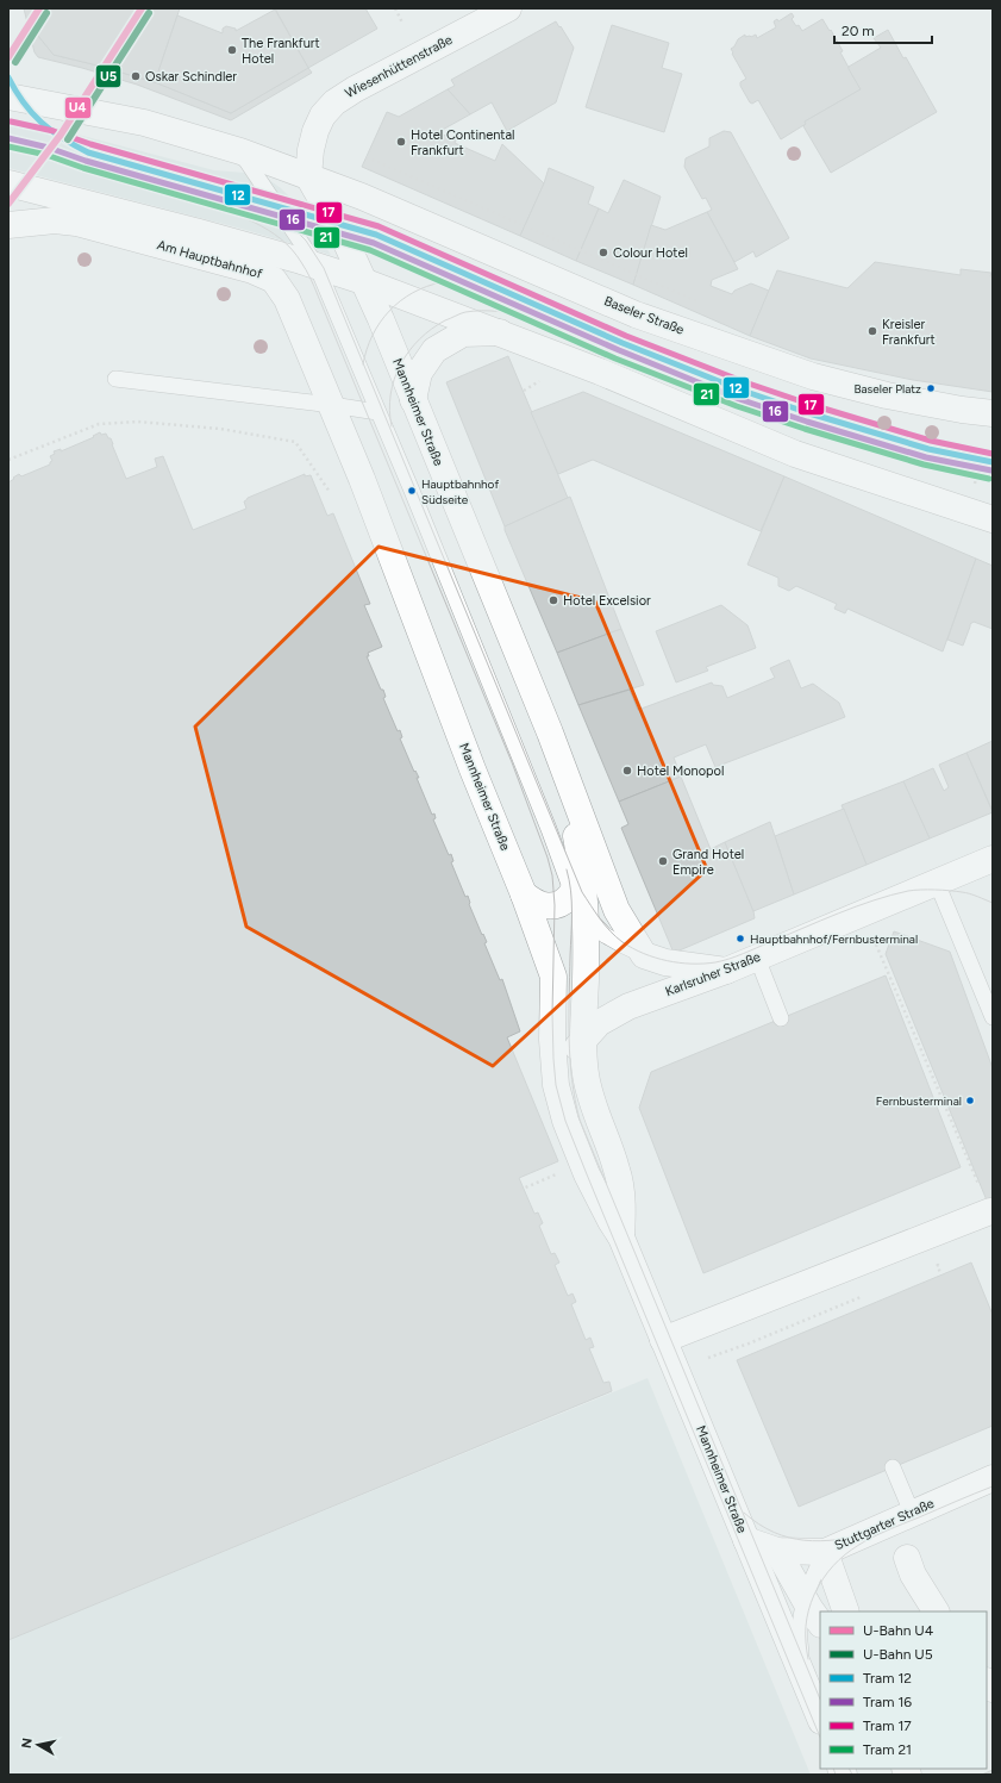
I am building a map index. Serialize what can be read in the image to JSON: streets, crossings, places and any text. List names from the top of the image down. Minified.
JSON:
{"streets":{"street":["Wiesenhüttenstraße","Am Hauptbahnhof","Baseler Straße","Mannheimer Straße","Karlsruher Straße","Stuttgarter Straße"]},"crossings":[["Wiesenhüttenstraße","Baseler Straße"],["Wiesenhüttenstraße","Mannheimer Straße"],["Am Hauptbahnhof","Mannheimer Straße"],["Baseler Straße","Mannheimer Straße"],["Mannheimer Straße","Karlsruher Straße"],["Mannheimer Straße","Stuttgarter Straße"]],"places":["The Frankfurt Hotel","Oskar Schindler","Hotel Continental Frankfurt","Colour Hotel","Kreisler Frankfurt","Baseler Platz","Hauptbahnhof Südseite","Hotel Excelsior","Hotel Monopol","Grand Hotel Empire","Hauptbahnhof/Fernbusterminal","Fernbusterminal"],"lines":["metro line U4","metro line U5","tram line 12","tram line 17","tram line 16","tram line 21"],"legend":["U-Bahn U4","U-Bahn U5","Tram 12","Tram 16","Tram 17","Tram 21"],"scale_bar":"20 m","north":"left"}
